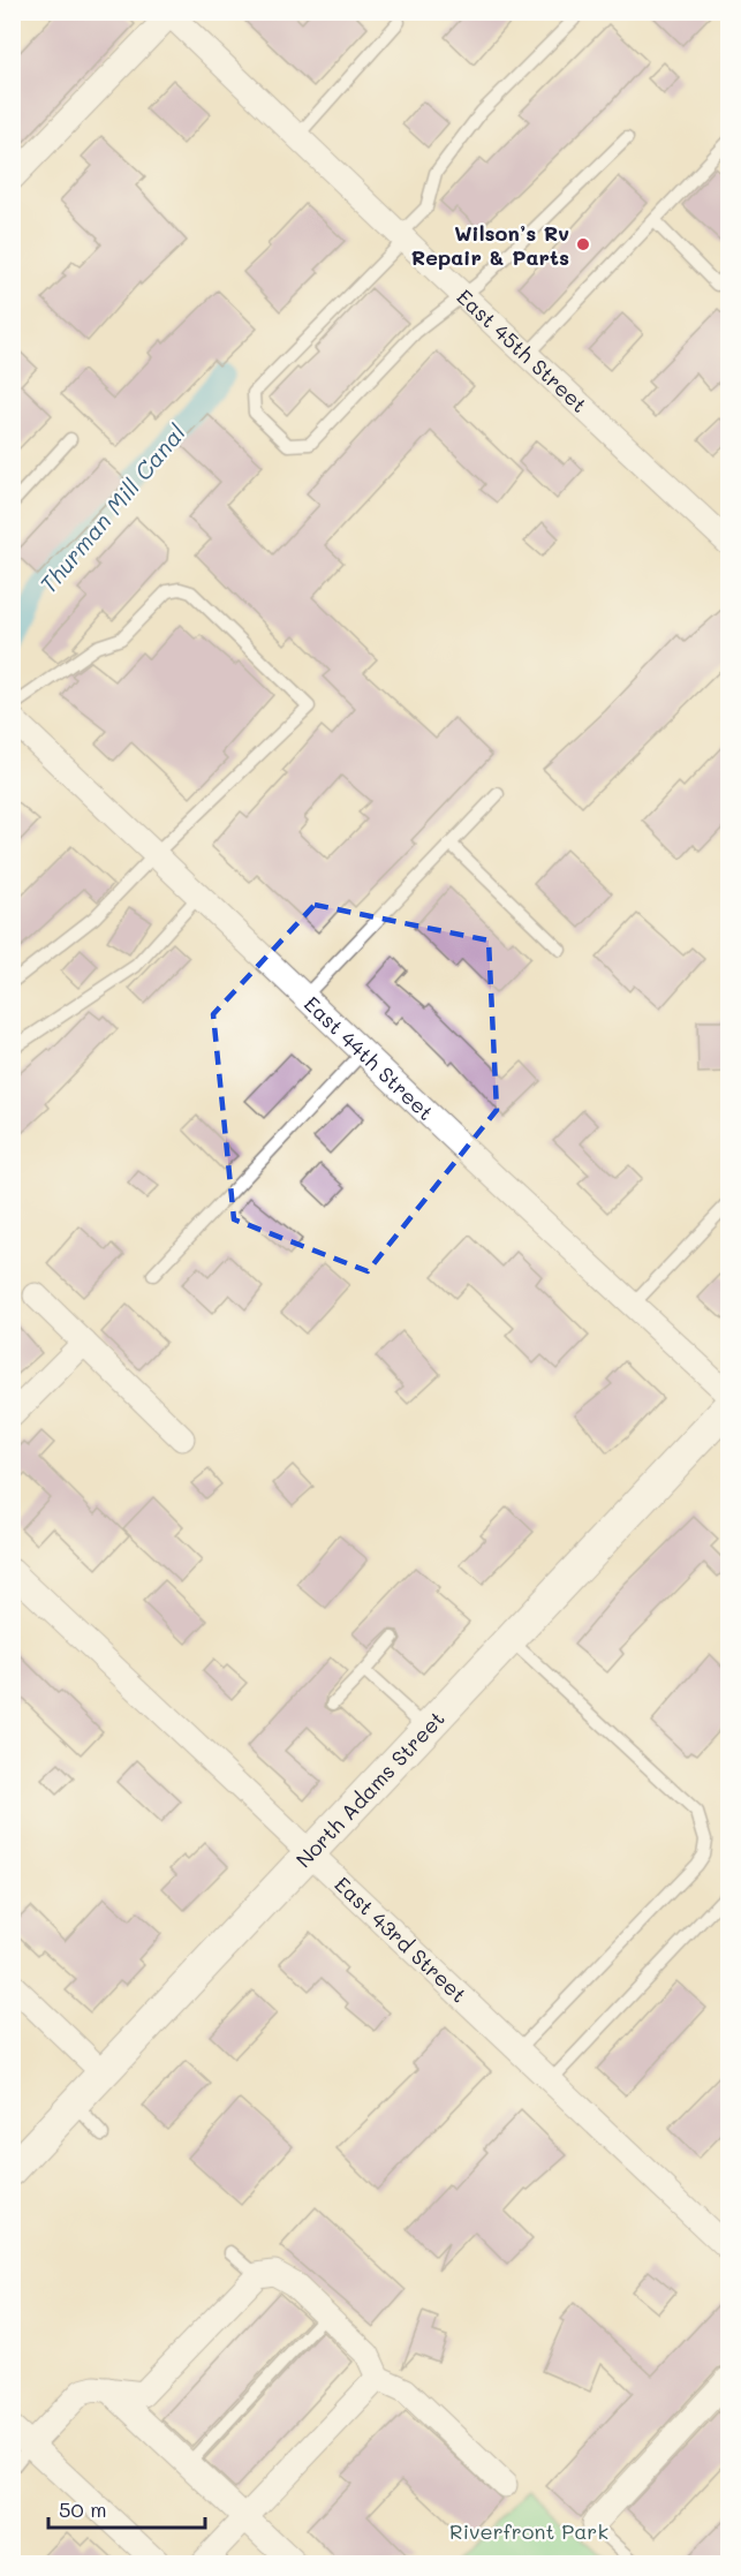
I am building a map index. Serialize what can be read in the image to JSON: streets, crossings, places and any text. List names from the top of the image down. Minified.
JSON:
{"streets":{"street":["East 45th Street","East 44th Street","North Adams Street","East 43rd Street"]},"crossings":[["North Adams Street","East 43rd Street"]],"water":["Thurman Mill Canal"],"parks":["Riverfront Park"],"places":["Wilson’s Rv Repair & Parts"],"scale_bar":"50 m"}
